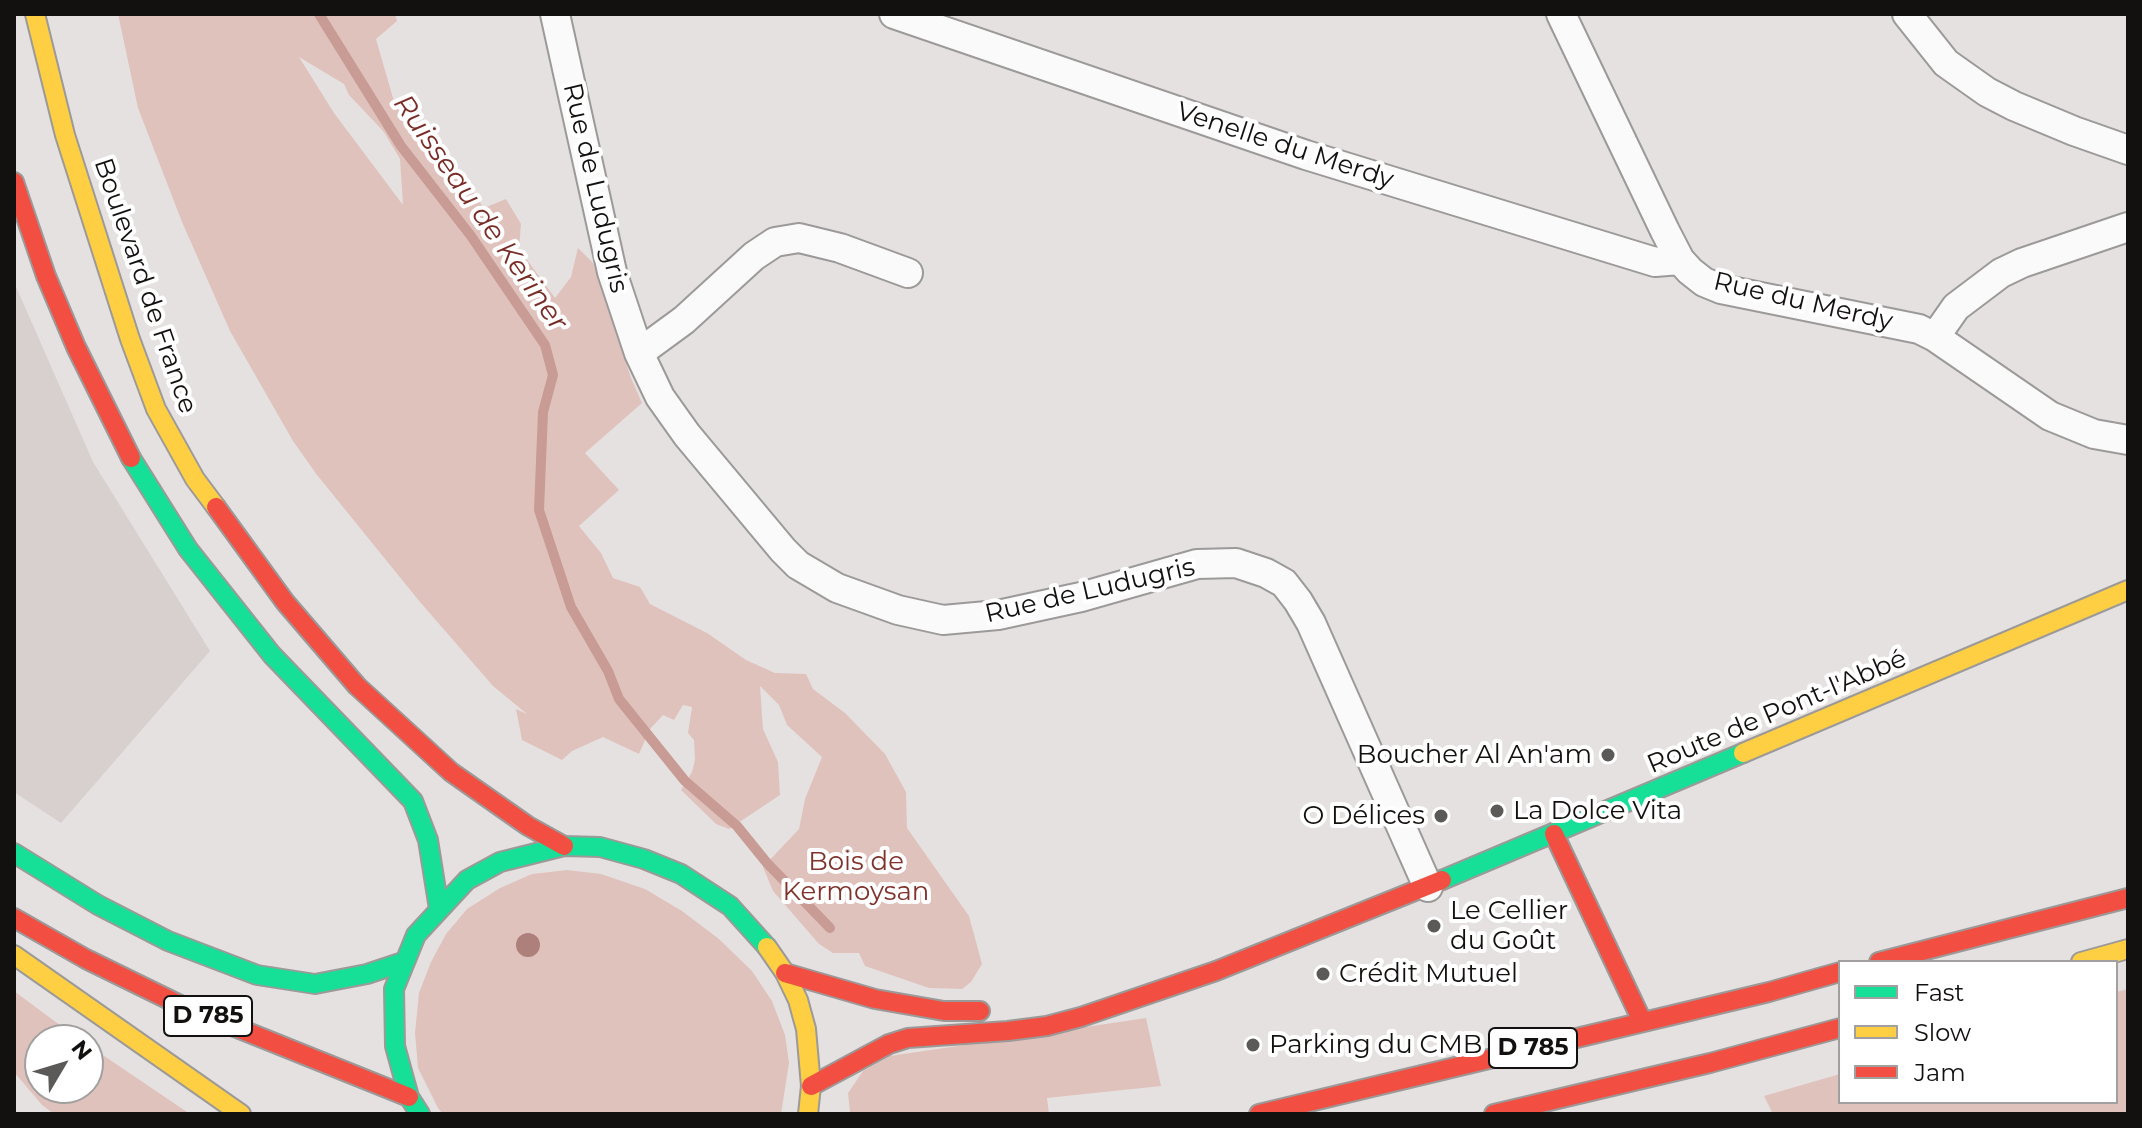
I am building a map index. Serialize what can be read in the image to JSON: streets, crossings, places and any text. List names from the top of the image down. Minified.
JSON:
{"streets":{"main road":["Boulevard de France","Route de Pont-l'Abbé","D 785"],"street":["Venelle du Merdy","Rue de Ludugris","Rue du Merdy"]},"crossings":[["Venelle du Merdy","Rue du Merdy"],["Rue de Ludugris","Route de Pont-l'Abbé"]],"water":["Ruisseau de Keriner"],"parks":["Bois de Kermoysan"],"places":["Boucher Al An'am","La Dolce Vita","O Délices","Le Cellier du Goût","Crédit Mutuel","Parking du CMB"],"legend":["Fast","Slow","Jam"],"north":"top right"}
